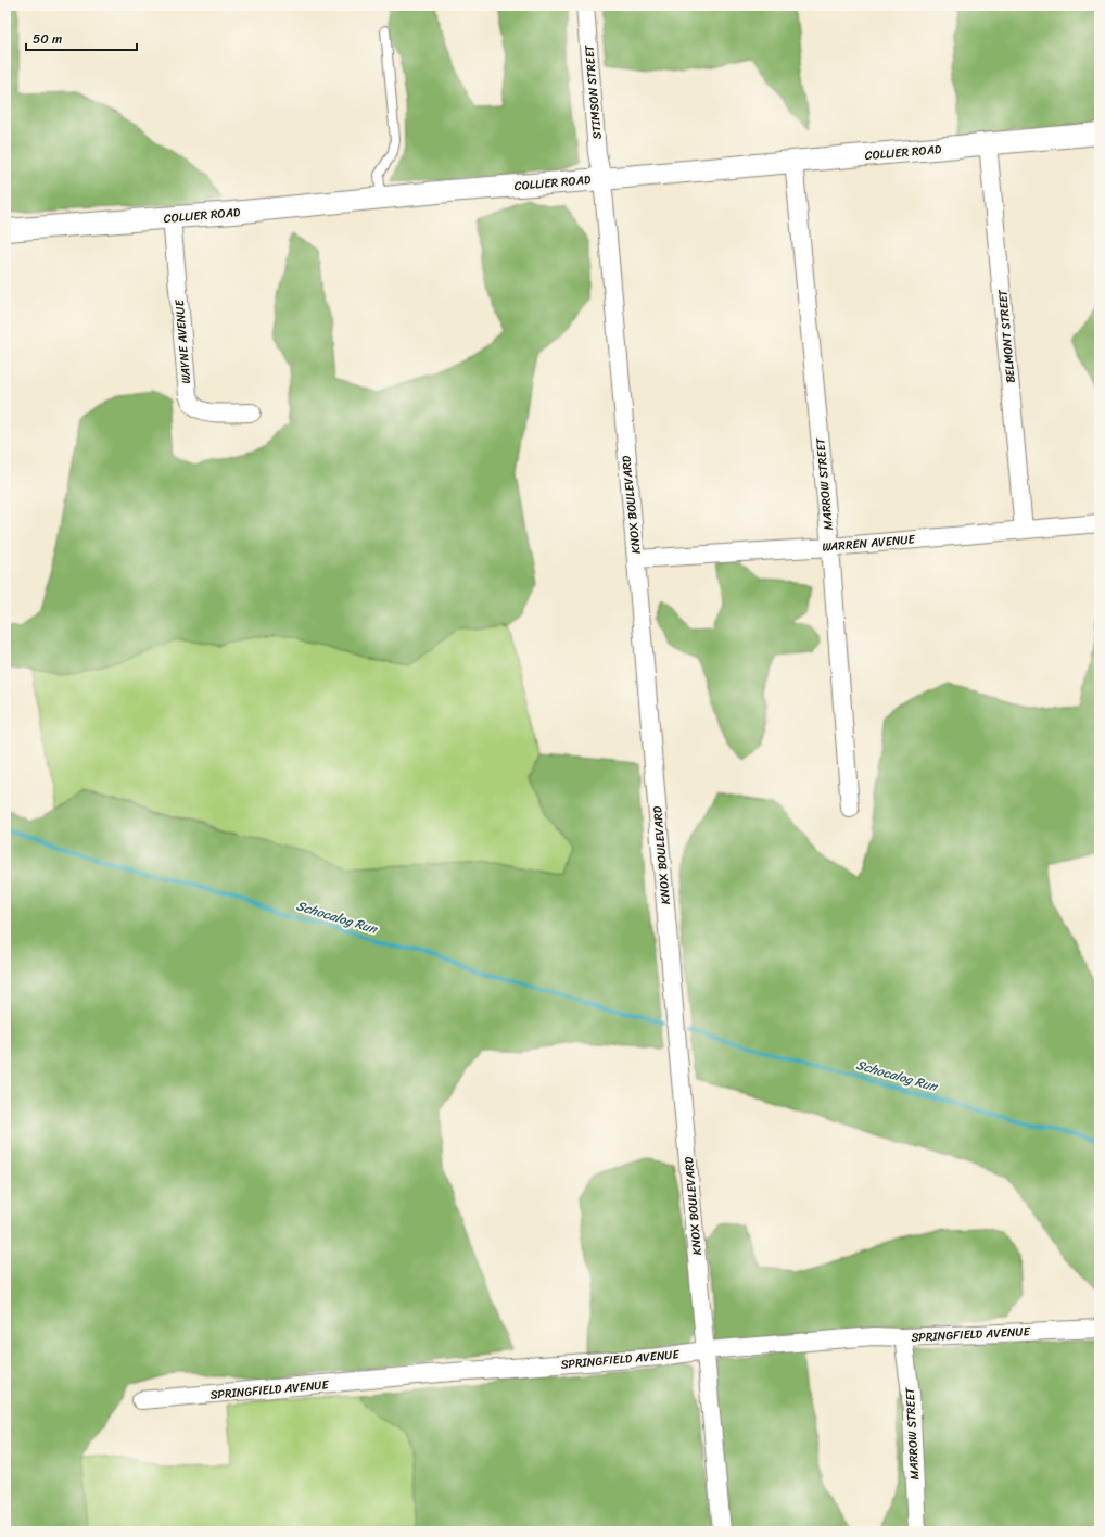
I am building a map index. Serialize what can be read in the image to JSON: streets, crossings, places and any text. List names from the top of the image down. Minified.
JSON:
{"streets":{"street":["STIMSON STREET","COLLIER ROAD","BELMONT STREET","WAYNE AVENUE","MARROW STREET","KNOX BOULEVARD","WARREN AVENUE","SPRINGFIELD AVENUE"]},"crossings":[["STIMSON STREET","COLLIER ROAD"],["STIMSON STREET","KNOX BOULEVARD"],["COLLIER ROAD","BELMONT STREET"],["COLLIER ROAD","WAYNE AVENUE"],["COLLIER ROAD","MARROW STREET"],["COLLIER ROAD","KNOX BOULEVARD"],["BELMONT STREET","WARREN AVENUE"],["MARROW STREET","WARREN AVENUE"],["MARROW STREET","SPRINGFIELD AVENUE"],["KNOX BOULEVARD","WARREN AVENUE"],["KNOX BOULEVARD","SPRINGFIELD AVENUE"]],"water":["Schocalog Run"],"scale_bar":"50 m"}
